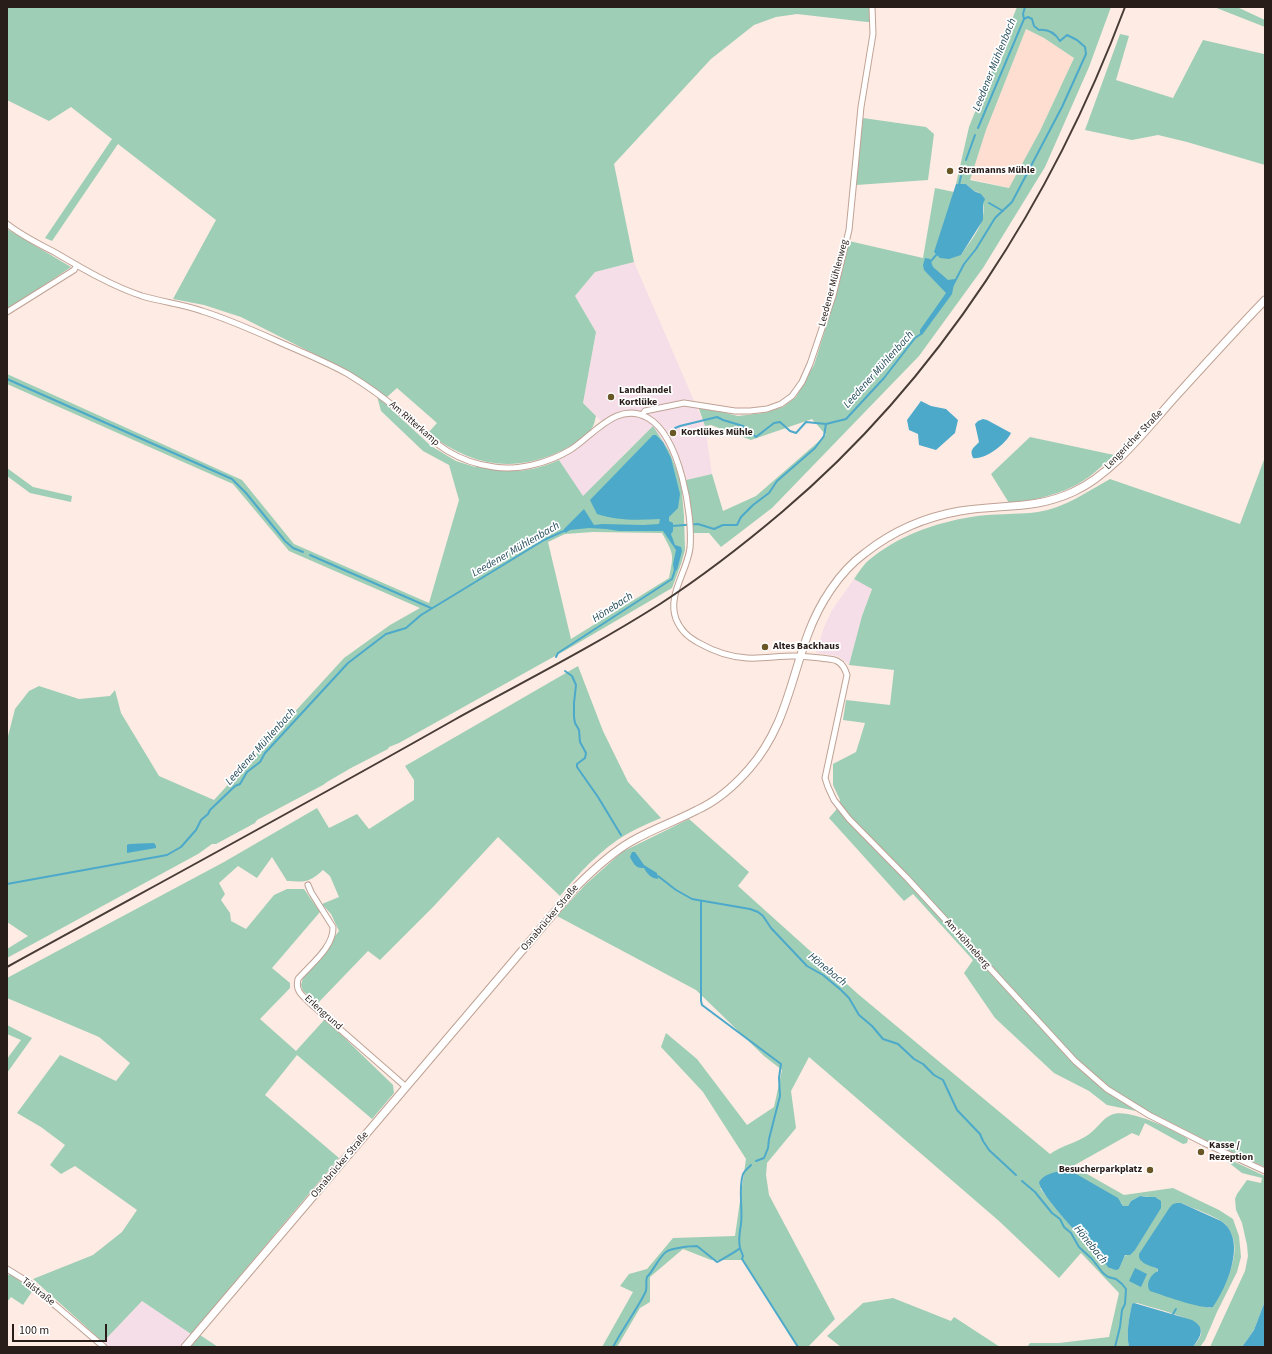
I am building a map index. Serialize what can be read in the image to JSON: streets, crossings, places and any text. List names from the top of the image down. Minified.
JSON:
{"streets":{"main road":["Lengericher Straße","Osnabrücker Straße"],"street":["Leedener Mühlenweg","Am Ritterkamp","Am Höhneberg","Erlengrund","Talstraße"]},"crossings":[["Leedener Mühlenweg","Am Ritterkamp"],["Lengericher Straße","Osnabrücker Straße"],["Osnabrücker Straße","Am Höhneberg"],["Osnabrücker Straße","Erlengrund"]],"water":["Leedener Mühlenbach","Hönebach"],"places":["Stramanns Mühle","Landhandel Kortlüke","Kortlükes Mühle","Altes Backhaus","Kasse / Rezeption","Besucherparkplatz"],"scale_bar":"100 m"}
